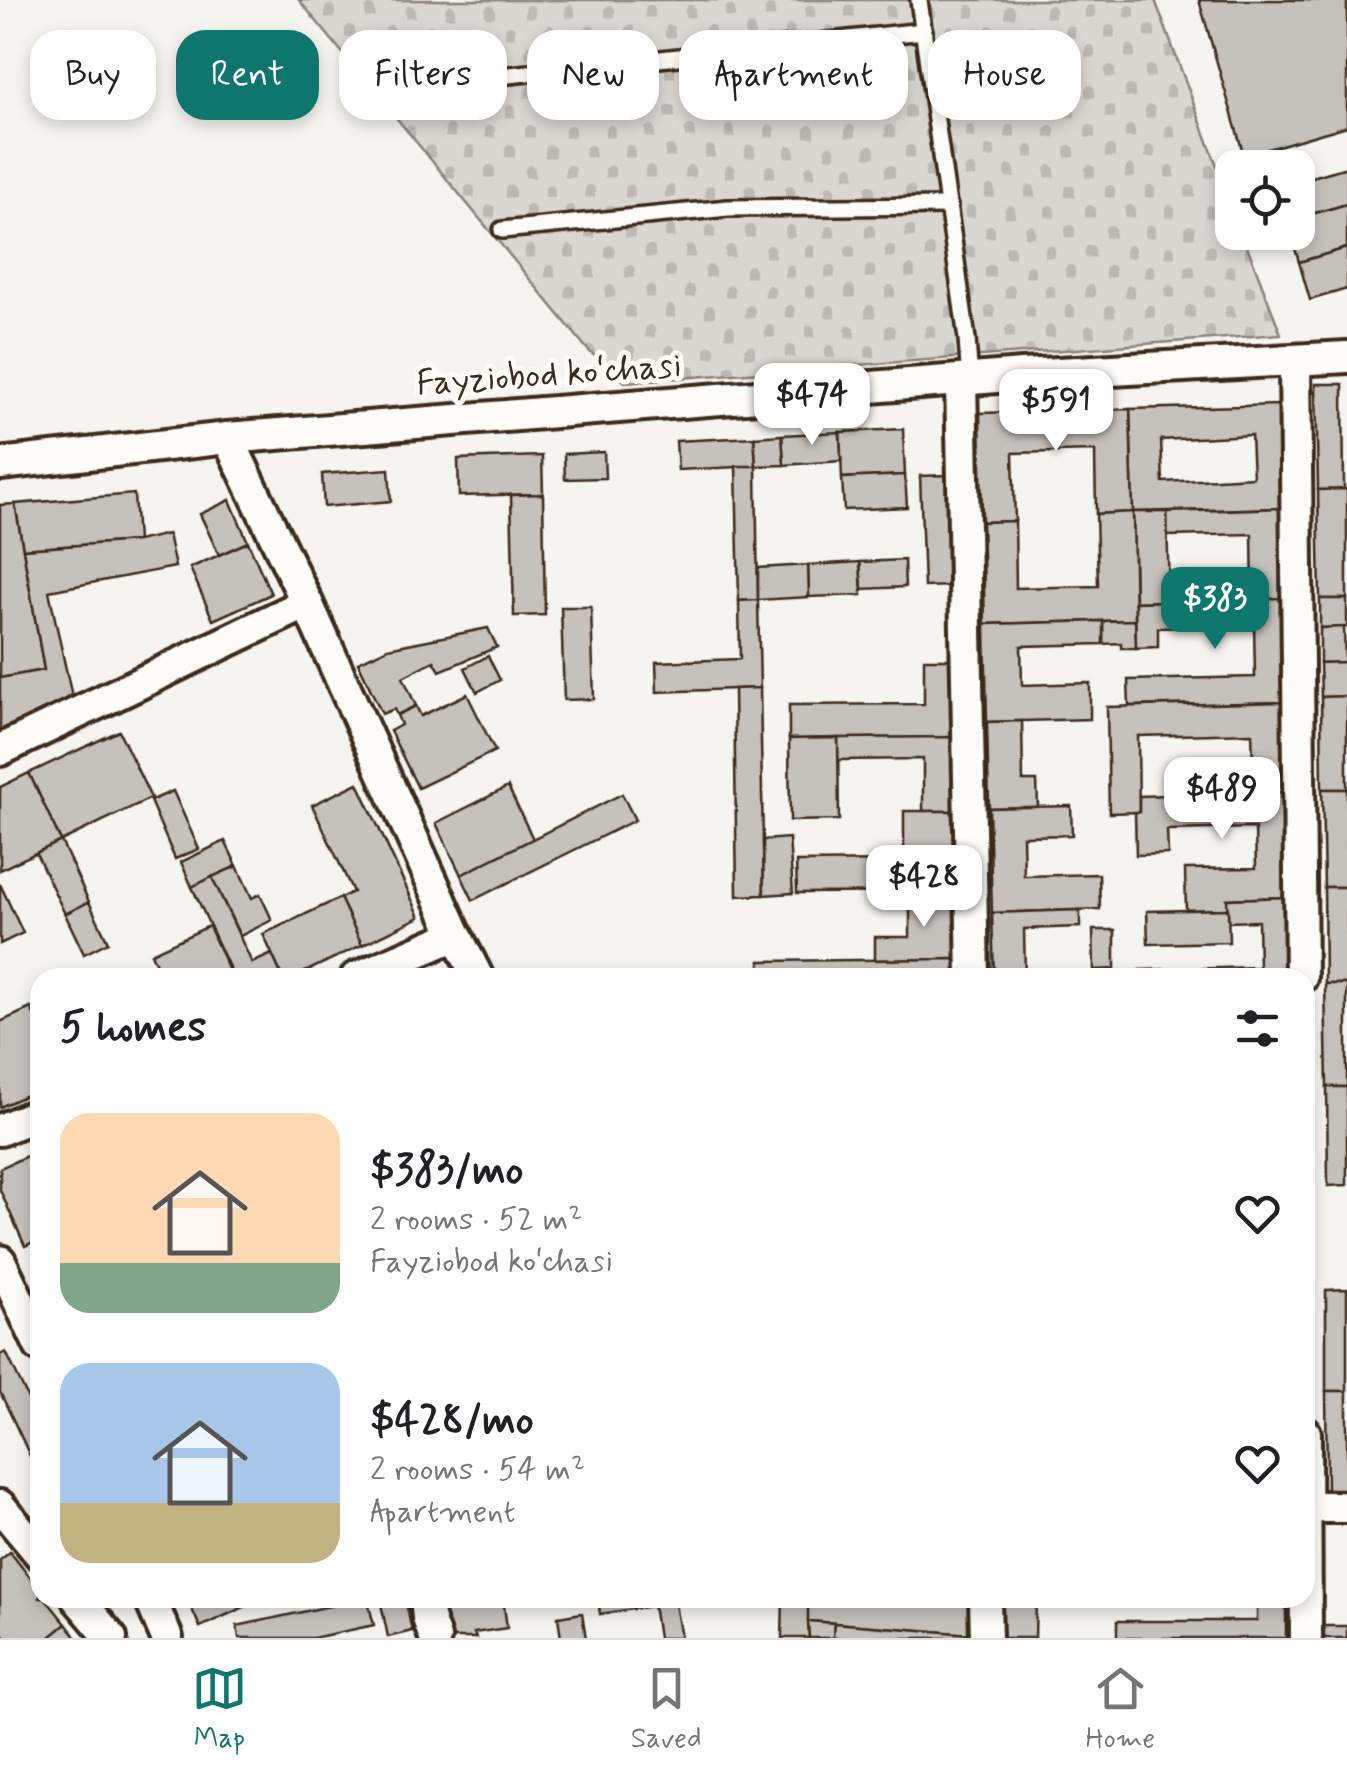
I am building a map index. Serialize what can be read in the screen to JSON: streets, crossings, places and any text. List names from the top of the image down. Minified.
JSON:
{"streets":{"street":["Fayziobod koʻchasi"]},"page":{"chip":["Buy","Rent","Filters","New","Apartment","House"],"price":["$474","$591","$383","$489","$428"],"heading":"5 homes","list":[{"name":"$383/mo","note":"2 rooms · 52 m² · Fayziobod koʻchasi"},{"name":"$428/mo","note":"2 rooms · 54 m² · Apartment"}],"tabs":["Map","Saved","Home"]}}
